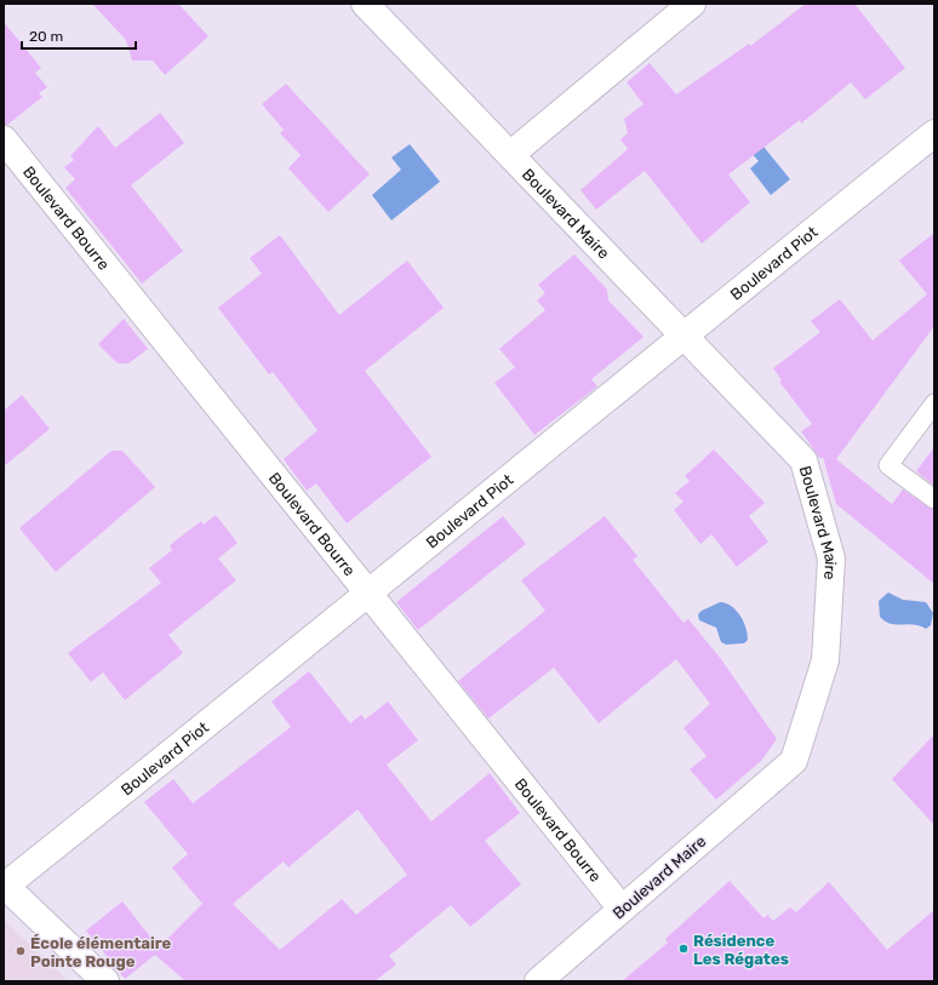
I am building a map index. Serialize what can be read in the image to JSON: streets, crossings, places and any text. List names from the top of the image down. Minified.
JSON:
{"streets":{"street":["Boulevard Maire","Boulevard Bourre","Boulevard Piot"]},"crossings":[["Boulevard Maire","Boulevard Bourre"],["Boulevard Maire","Boulevard Piot"],["Boulevard Bourre","Boulevard Piot"]],"places":["Résidence Les Régates","École élémentaire Pointe Rouge"],"scale_bar":"20 m"}
